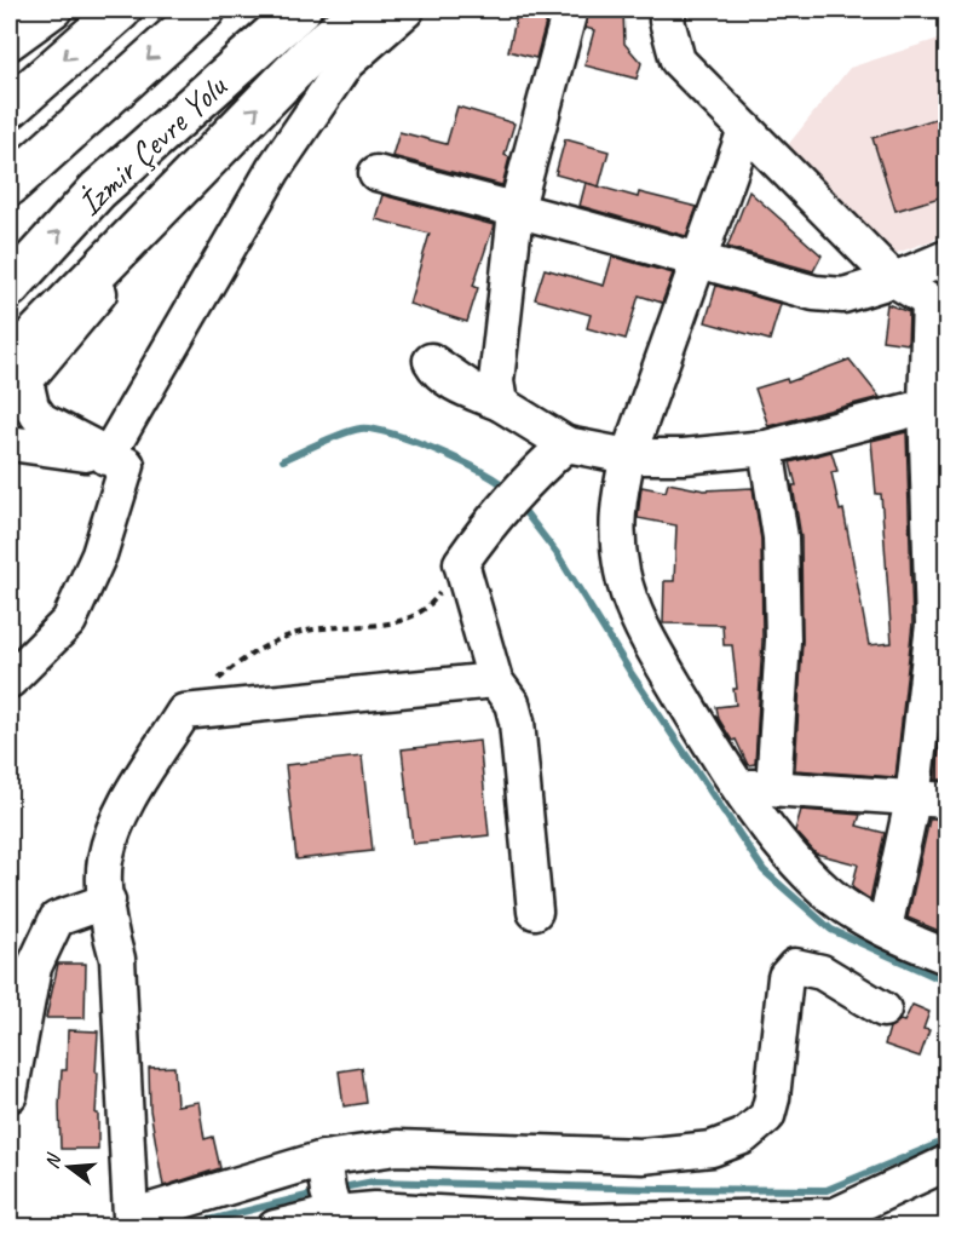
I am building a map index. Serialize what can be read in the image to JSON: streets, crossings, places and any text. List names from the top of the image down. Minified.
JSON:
{"streets":{"highway":["İzmir Çevre Yolu"]},"north":"left"}
